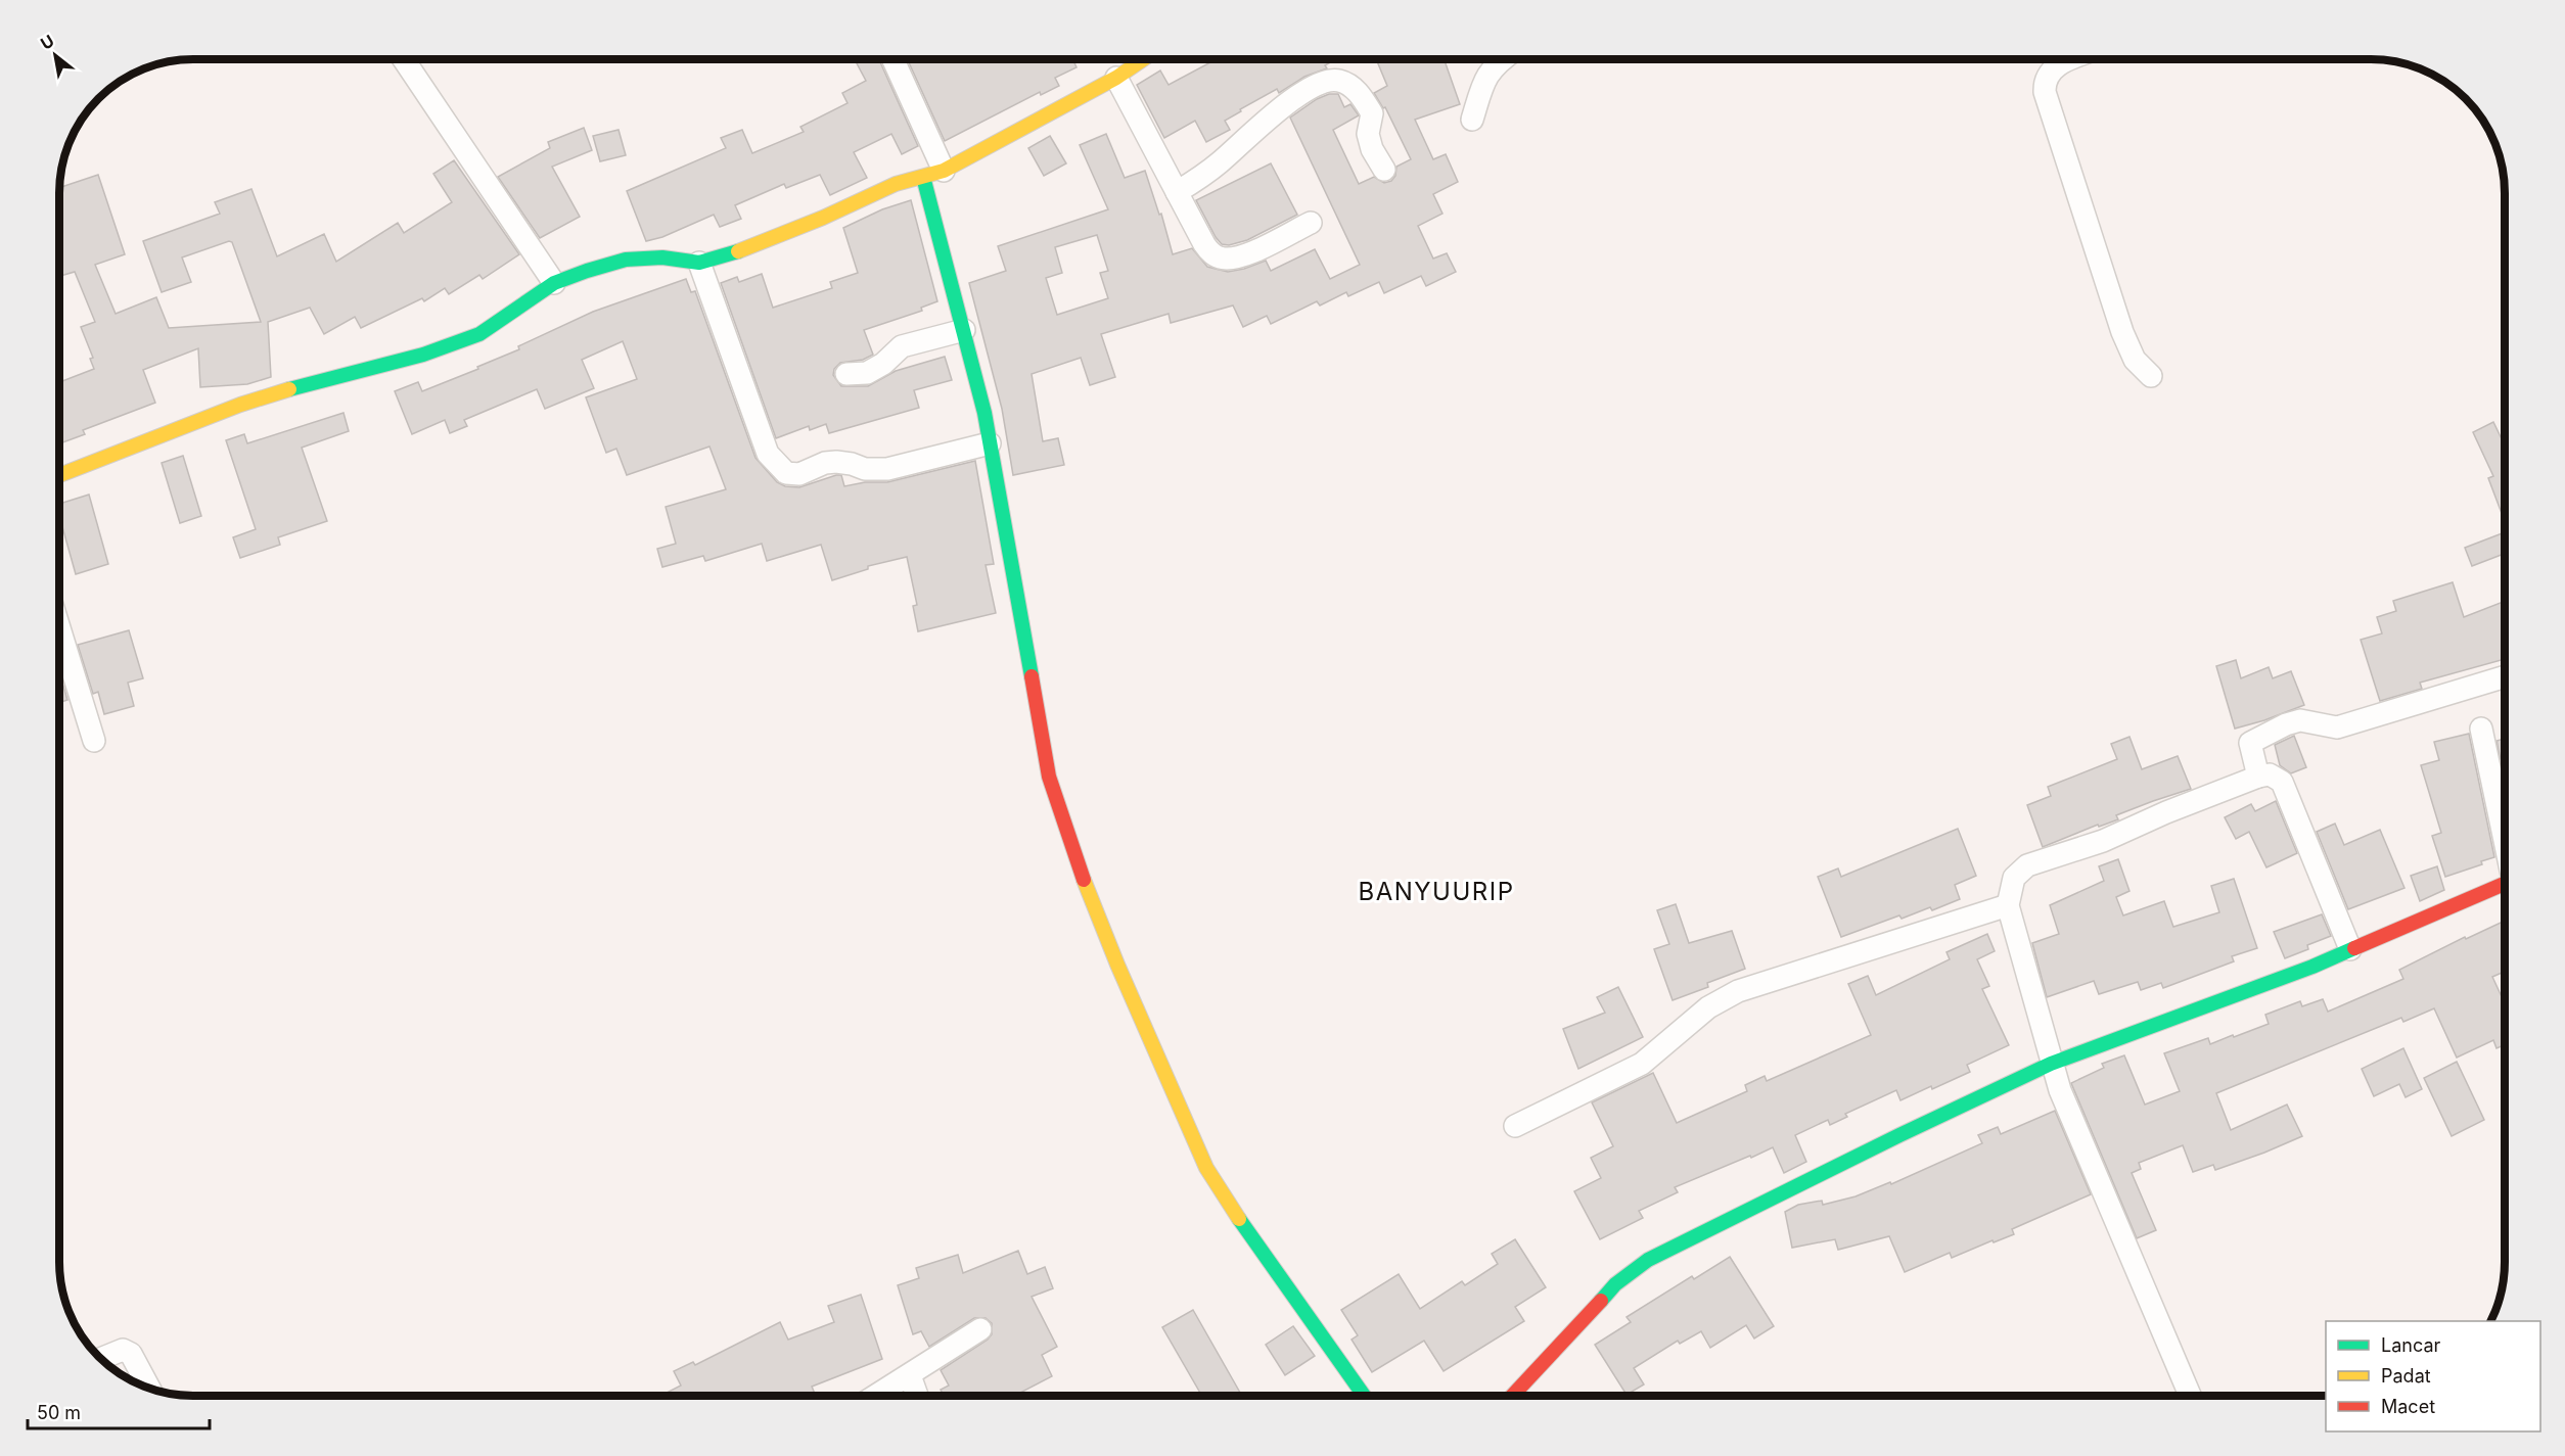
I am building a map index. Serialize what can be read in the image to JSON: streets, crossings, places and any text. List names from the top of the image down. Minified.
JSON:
{"districts":["BANYUURIP"],"legend":["Lancar","Padat","Macet"],"scale_bar":"50 m","north":"top left"}
